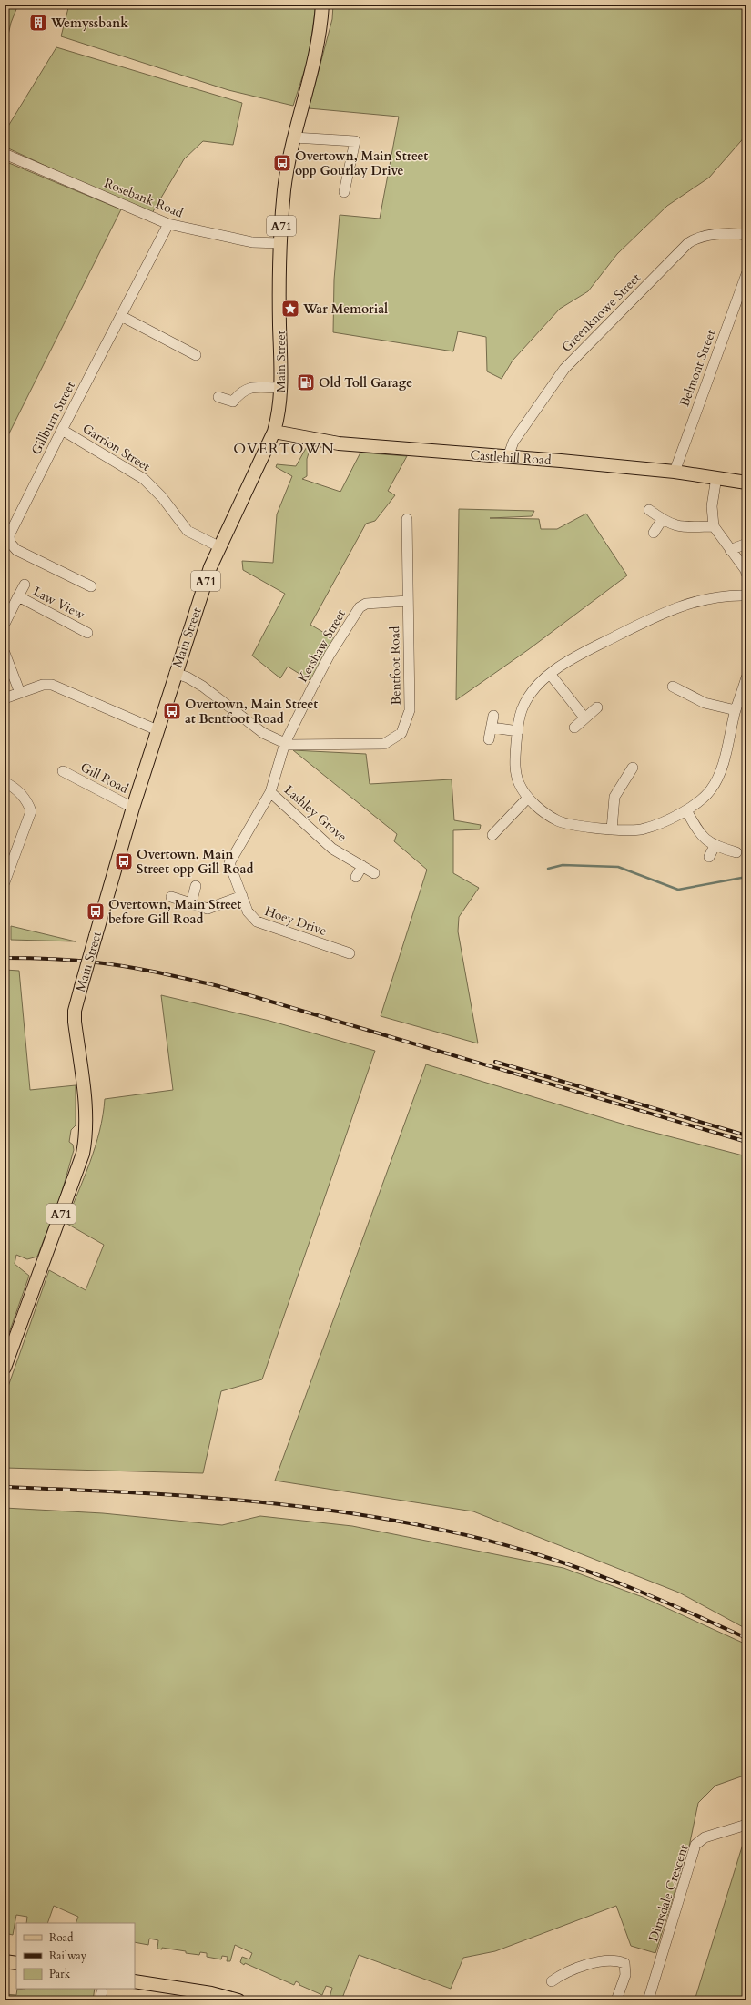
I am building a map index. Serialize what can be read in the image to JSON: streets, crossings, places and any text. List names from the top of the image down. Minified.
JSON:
{"streets":{"main road":["A71","Main Street","Castlehill Road"],"street":["Rosebank Road","Greenknowe Street","Belmont Street","Gillburn Street","Garrion Street","Law View","Kershaw Street","Bentfoot Road","Gill Road","Lashley Grove","Hoey Drive","Dimsdale Crescent"]},"crossings":[["Rosebank Road","Main Street"],["Rosebank Road","Gillburn Street"],["Greenknowe Street","Castlehill Road"],["Main Street","Garrion Street"],["Main Street","Castlehill Road"],["Main Street","Bentfoot Road"],["Main Street","Gill Road"],["Belmont Street","Castlehill Road"],["Gillburn Street","Garrion Street"],["Kershaw Street","Bentfoot Road"],["Kershaw Street","Hoey Drive"],["Bentfoot Road","Hoey Drive"],["Lashley Grove","Hoey Drive"]],"districts":["OVERTOWN"],"places":{"building":["Wemyssbank"],"bus stop":["Overtown, Main Street opp Gourlay Drive","Overtown, Main Street at Bentfoot Road","Overtown, Main Street opp Gill Road","Overtown, Main Street before Gill Road"],"place":["War Memorial"],"fuel station":["Old Toll Garage"]},"legend":["Road","Railway","Park"]}
